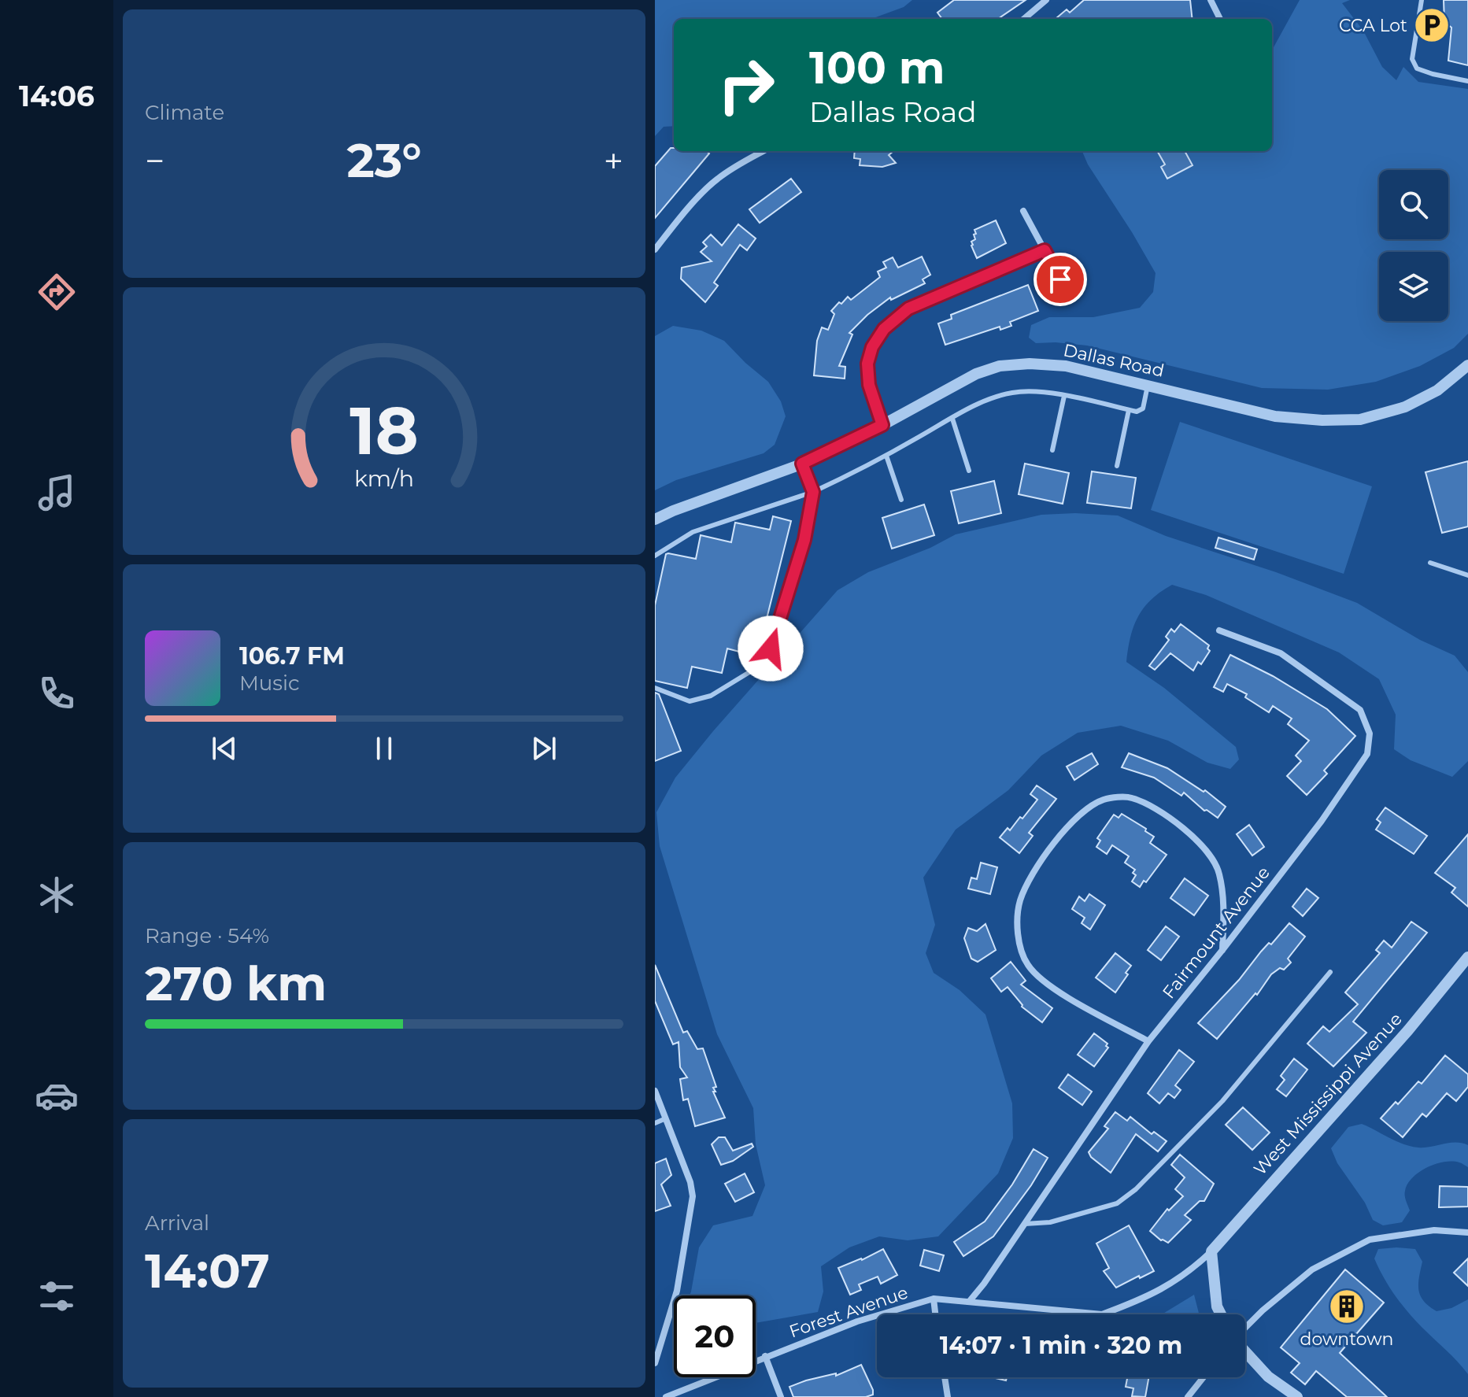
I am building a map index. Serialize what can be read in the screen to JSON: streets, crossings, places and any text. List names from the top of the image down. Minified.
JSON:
{"streets":{"street":["Dallas Road","Fairmount Avenue","West Mississippi Avenue","Forest Avenue"]},"crossings":[["Fairmount Avenue","Forest Avenue"],["West Mississippi Avenue","Forest Avenue"]],"places":{"parking":["CCA Lot"],"building":["downtown"]},"page":{"tabs":"14:06","tile":["Climate",["Range · 54%","270 km"],["Arrival","14:07"]],"turn":["100 m","Dallas Road"],"heat":["−","23°","+"],"song":["106.7 FM","Music"],"limit":"20","trip":"14:07 · 1 min · 320 m","gauge":["18","km/h"]}}
